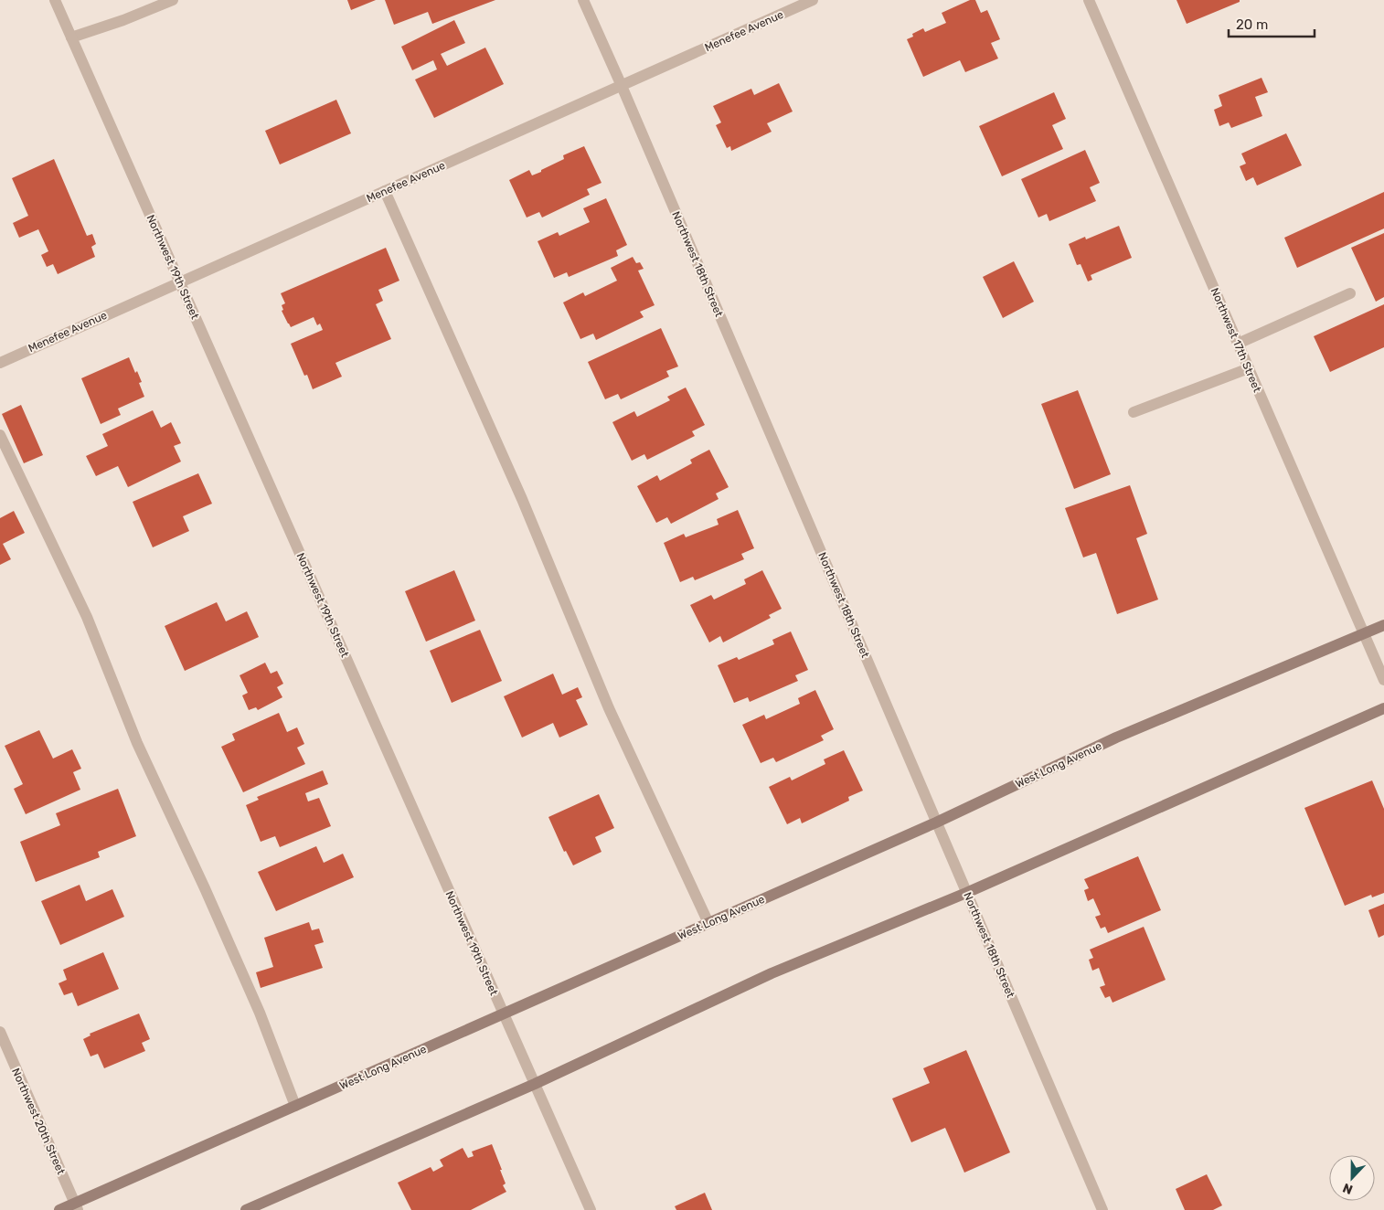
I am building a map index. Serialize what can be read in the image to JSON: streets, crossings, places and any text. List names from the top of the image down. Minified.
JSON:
{"streets":{"main road":["West Long Avenue"],"street":["Menefee Avenue","Northwest 18th Street","Northwest 19th Street","Northwest 17th Street","Northwest 20th Street"]},"crossings":[["Menefee Avenue","Northwest 18th Street"],["Menefee Avenue","Northwest 19th Street"],["Northwest 18th Street","West Long Avenue"],["Northwest 19th Street","West Long Avenue"],["Northwest 17th Street","West Long Avenue"],["West Long Avenue","Northwest 20th Street"]],"scale_bar":"20 m","north":"bottom"}
